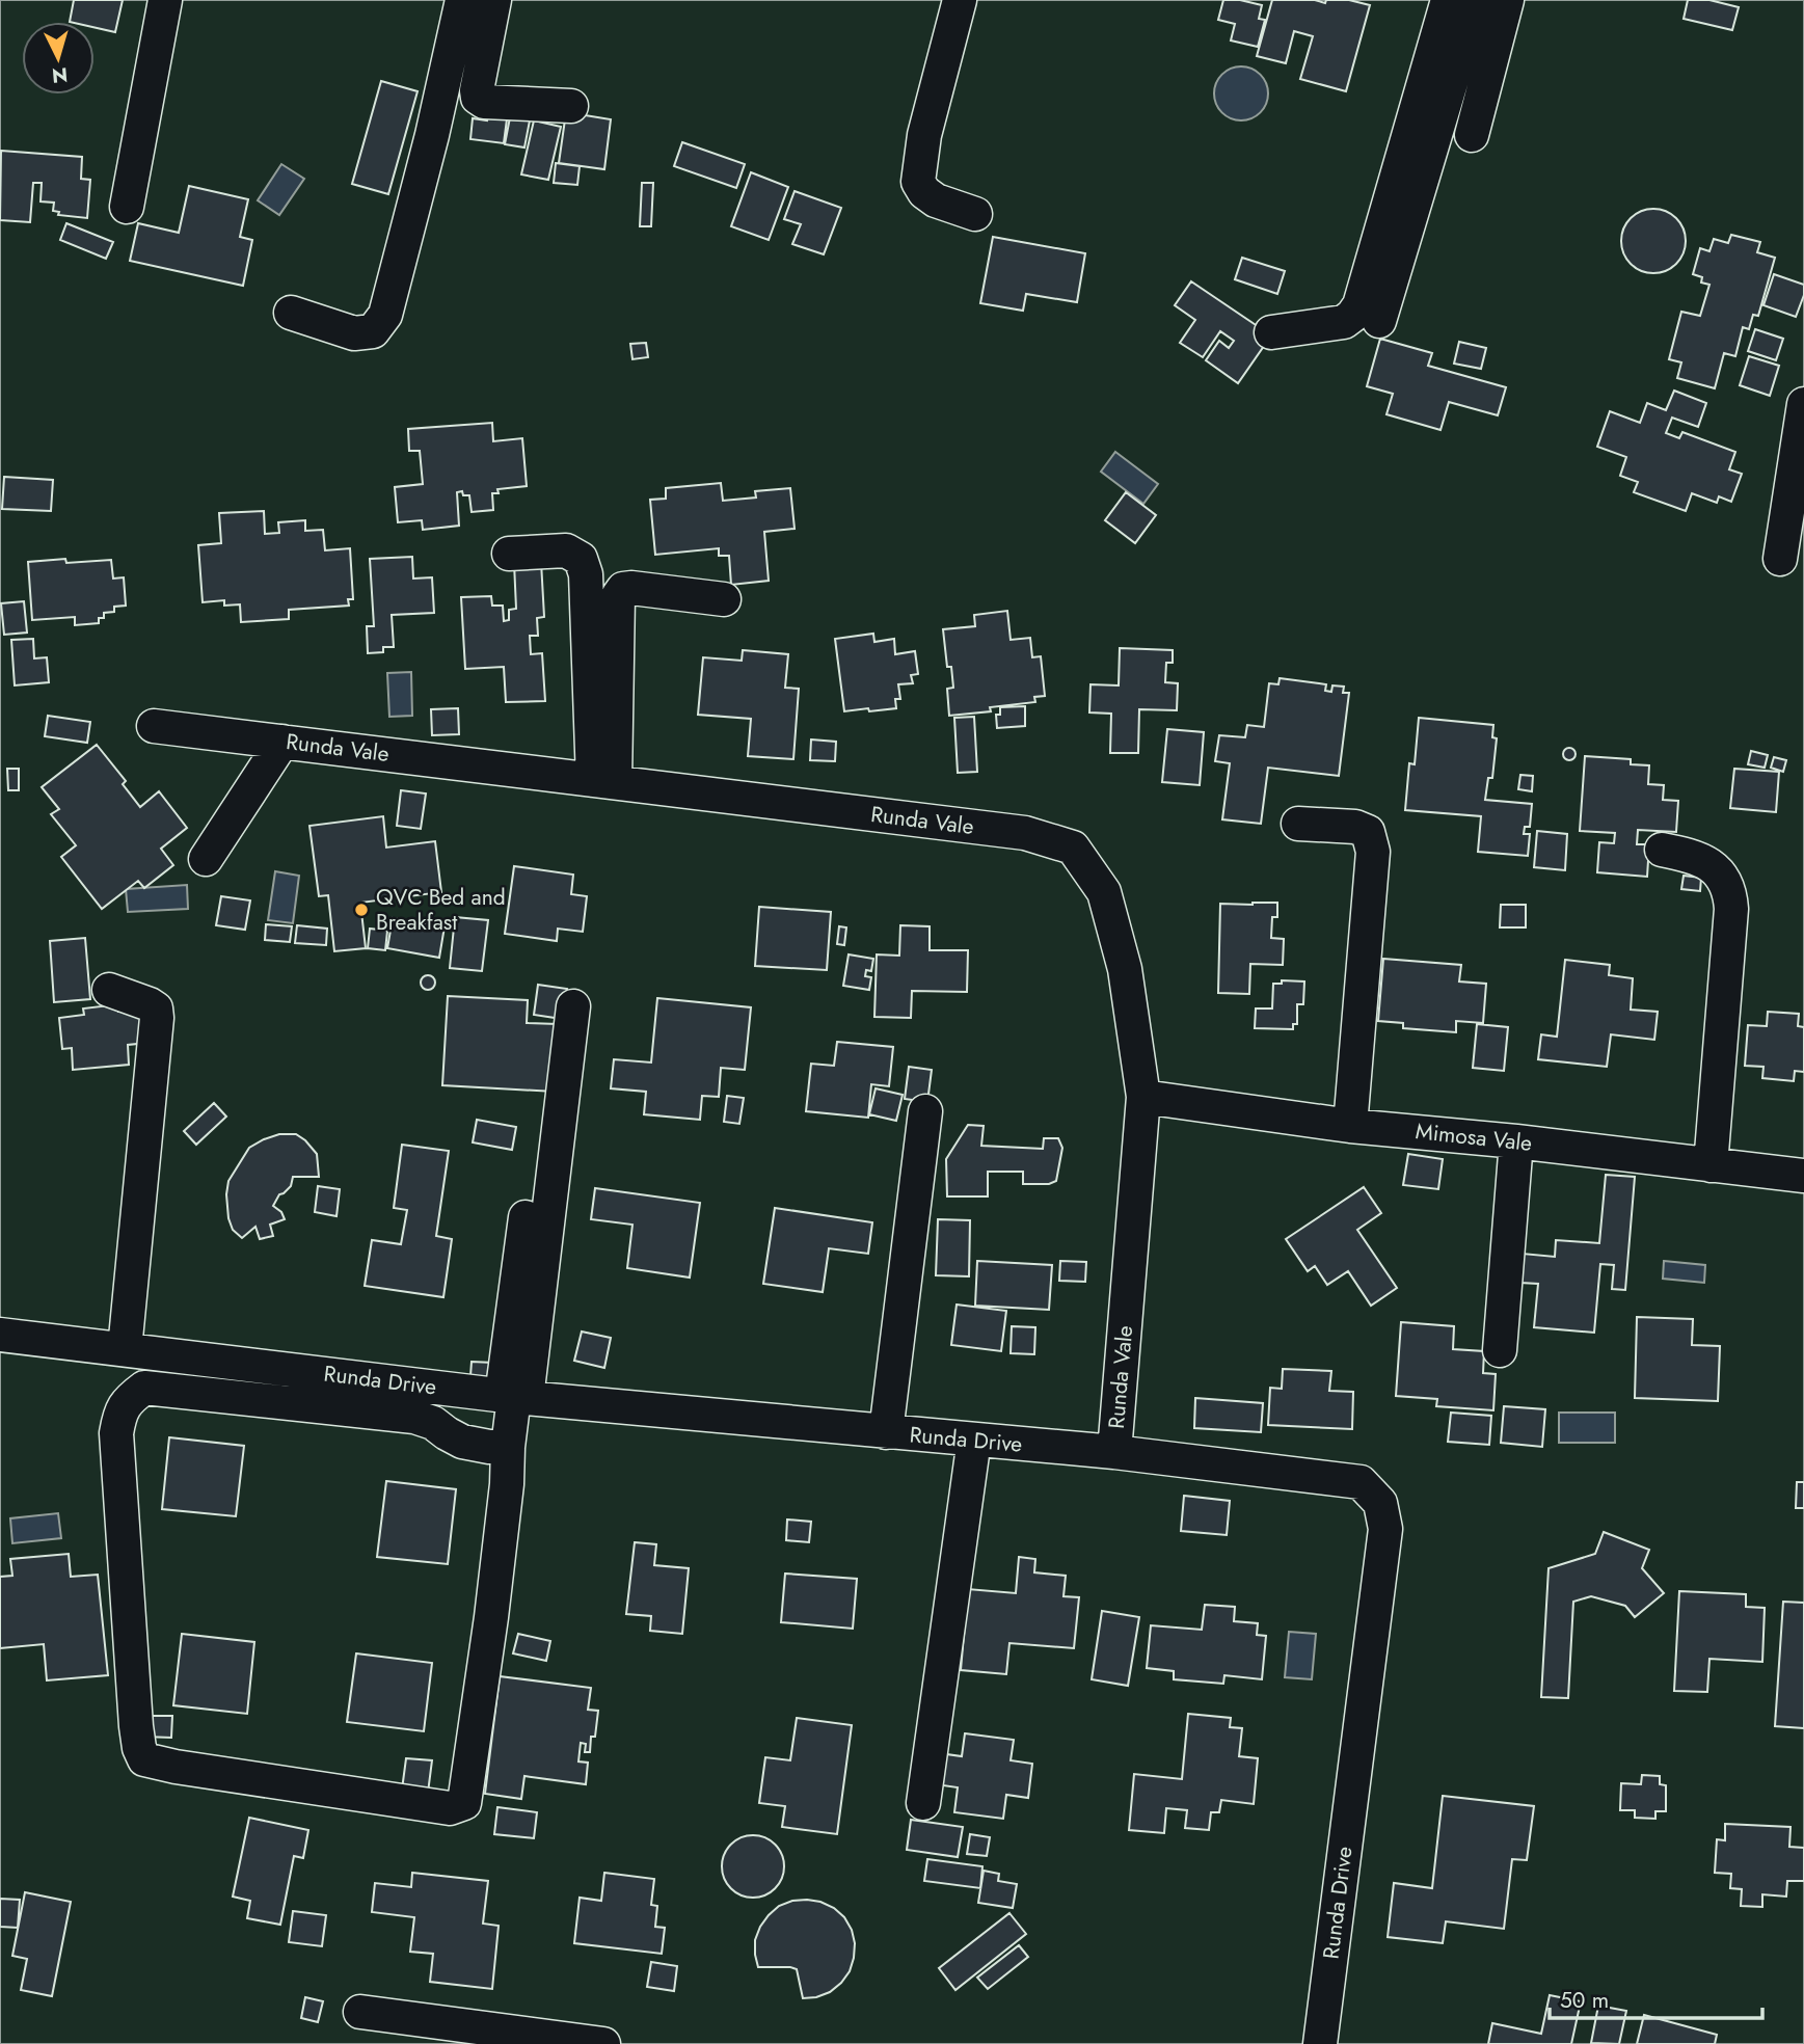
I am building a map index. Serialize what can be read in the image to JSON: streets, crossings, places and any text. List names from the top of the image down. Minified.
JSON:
{"streets":{"street":["Runda Vale","Mimosa Vale","Runda Drive"]},"crossings":[["Runda Vale","Mimosa Vale"],["Runda Vale","Runda Drive"]],"places":["QVC Bed and Breakfast"],"scale_bar":"50 m","north":"bottom"}
